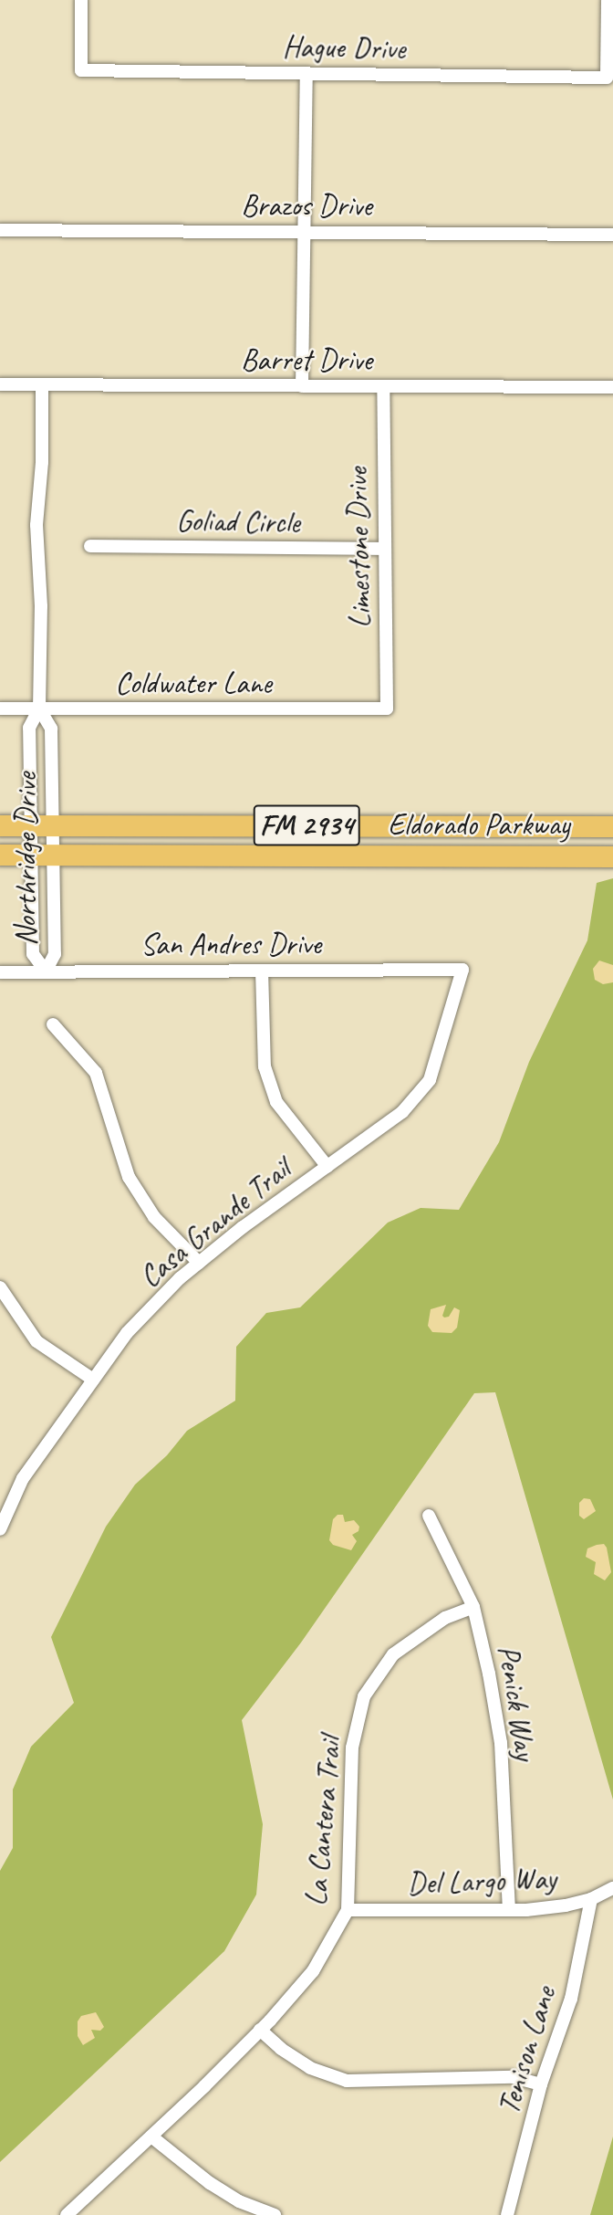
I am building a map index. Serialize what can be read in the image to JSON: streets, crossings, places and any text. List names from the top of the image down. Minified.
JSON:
{"streets":{"main road":["FM 2934","Eldorado Parkway"],"street":["Hague Drive","Brazos Drive","Barret Drive","Goliad Circle","Limestone Drive","Coldwater Lane","Northridge Drive","San Andres Drive","Casa Grande Trail","Penick Way","La Cantera Trail","Del Largo Way","Tenison Lane"]},"crossings":[["Barret Drive","Limestone Drive"],["Barret Drive","Northridge Drive"],["Goliad Circle","Limestone Drive"],["Limestone Drive","Coldwater Lane"],["Coldwater Lane","Northridge Drive"],["Eldorado Parkway","Northridge Drive"],["Northridge Drive","San Andres Drive"],["San Andres Drive","Casa Grande Trail"],["Penick Way","La Cantera Trail"],["Penick Way","Del Largo Way"],["La Cantera Trail","Del Largo Way"],["Del Largo Way","Tenison Lane"]]}
